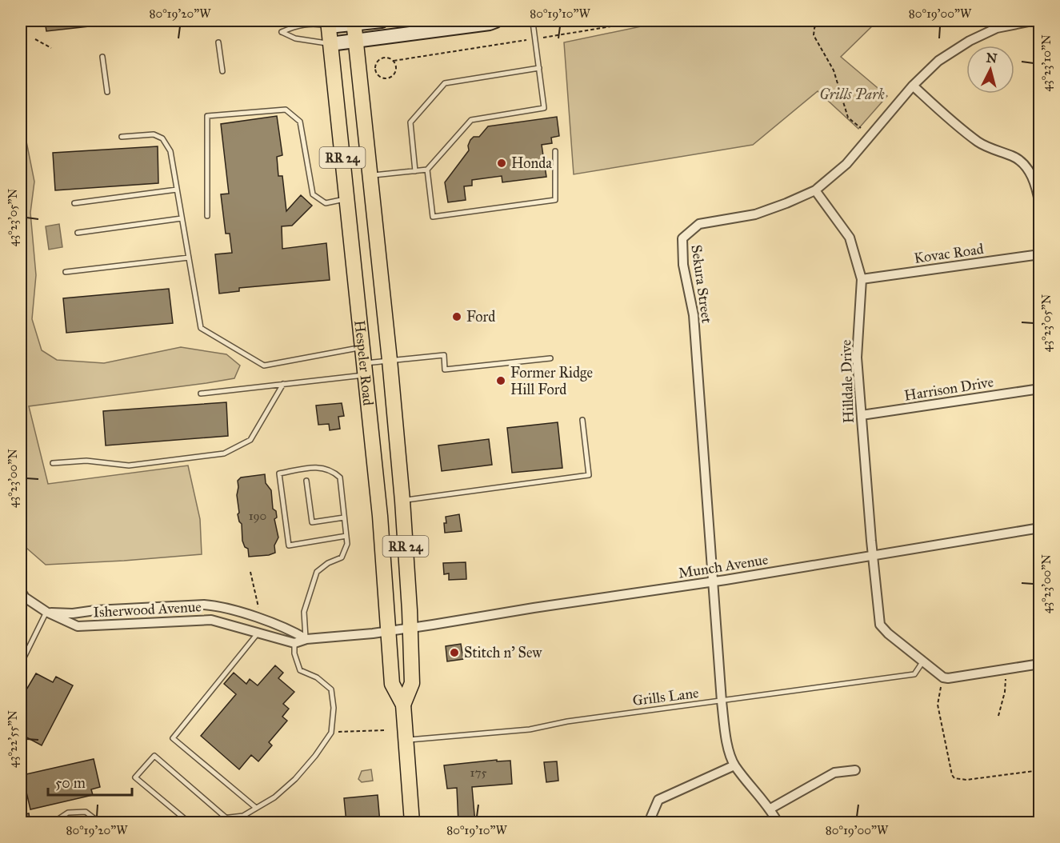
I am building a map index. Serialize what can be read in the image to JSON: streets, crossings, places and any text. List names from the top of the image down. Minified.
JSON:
{"streets":{"main road":["RR 24","Hespeler Road"],"street":["Kovac Road","Sekura Street","Hilldale Drive","Harrison Drive","Munch Avenue","Isherwood Avenue"],"lane":["Grills Lane"]},"crossings":[["Kovac Road","Hilldale Drive"],["Sekura Street","Hilldale Drive"],["Sekura Street","Munch Avenue"],["Sekura Street","Grills Lane"],["Hespeler Road","Munch Avenue"],["Hespeler Road","Grills Lane"],["Hilldale Drive","Harrison Drive"],["Hilldale Drive","Munch Avenue"],["Hilldale Drive","Grills Lane"]],"parks":["Grills Park"],"places":["Honda","Ford","Former Ridge Hill Ford","Stitch n’ Sew"],"house_numbers":["190","175"],"scale_bar":"50 m","north":"top","coordinates":["80°19'20\"W","80°19'10\"W","80°19'00\"W","43°23'10\"N","43°23'05\"N","43°23'00\"N","43°22'55\"N"]}
